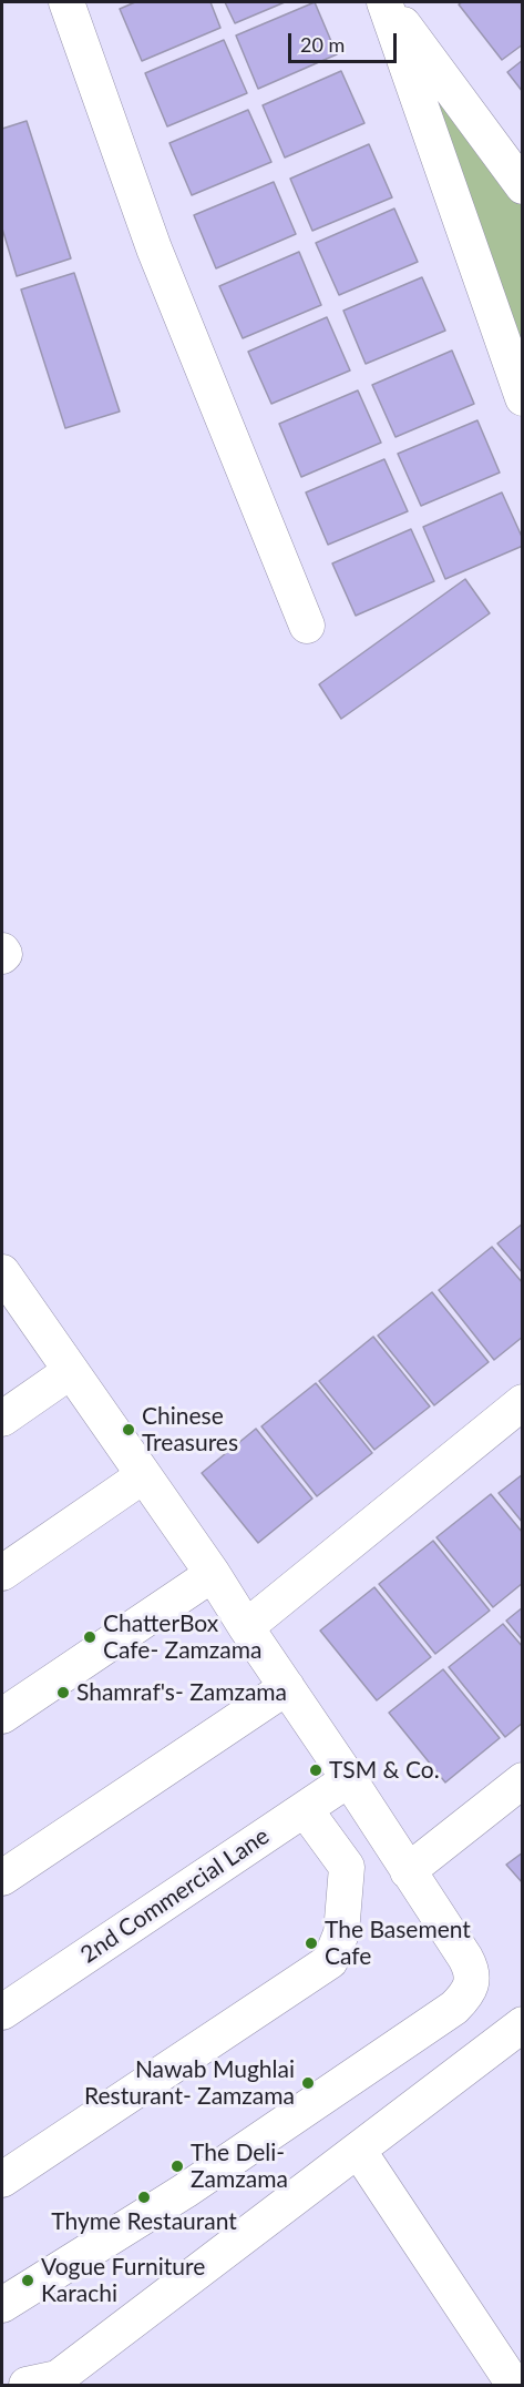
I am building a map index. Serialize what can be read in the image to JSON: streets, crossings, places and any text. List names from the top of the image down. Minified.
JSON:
{"streets":{"street":["2nd Commercial Lane"]},"places":["Chinese Treasures","ChatterBox Cafe- Zamzama","Shamraf's- Zamzama","TSM & Co.","The Basement Cafe","Nawab Mughlai Resturant- Zamzama","The Deli- Zamzama","Thyme Restaurant","Vogue Furniture Karachi"],"scale_bar":"20 m"}
